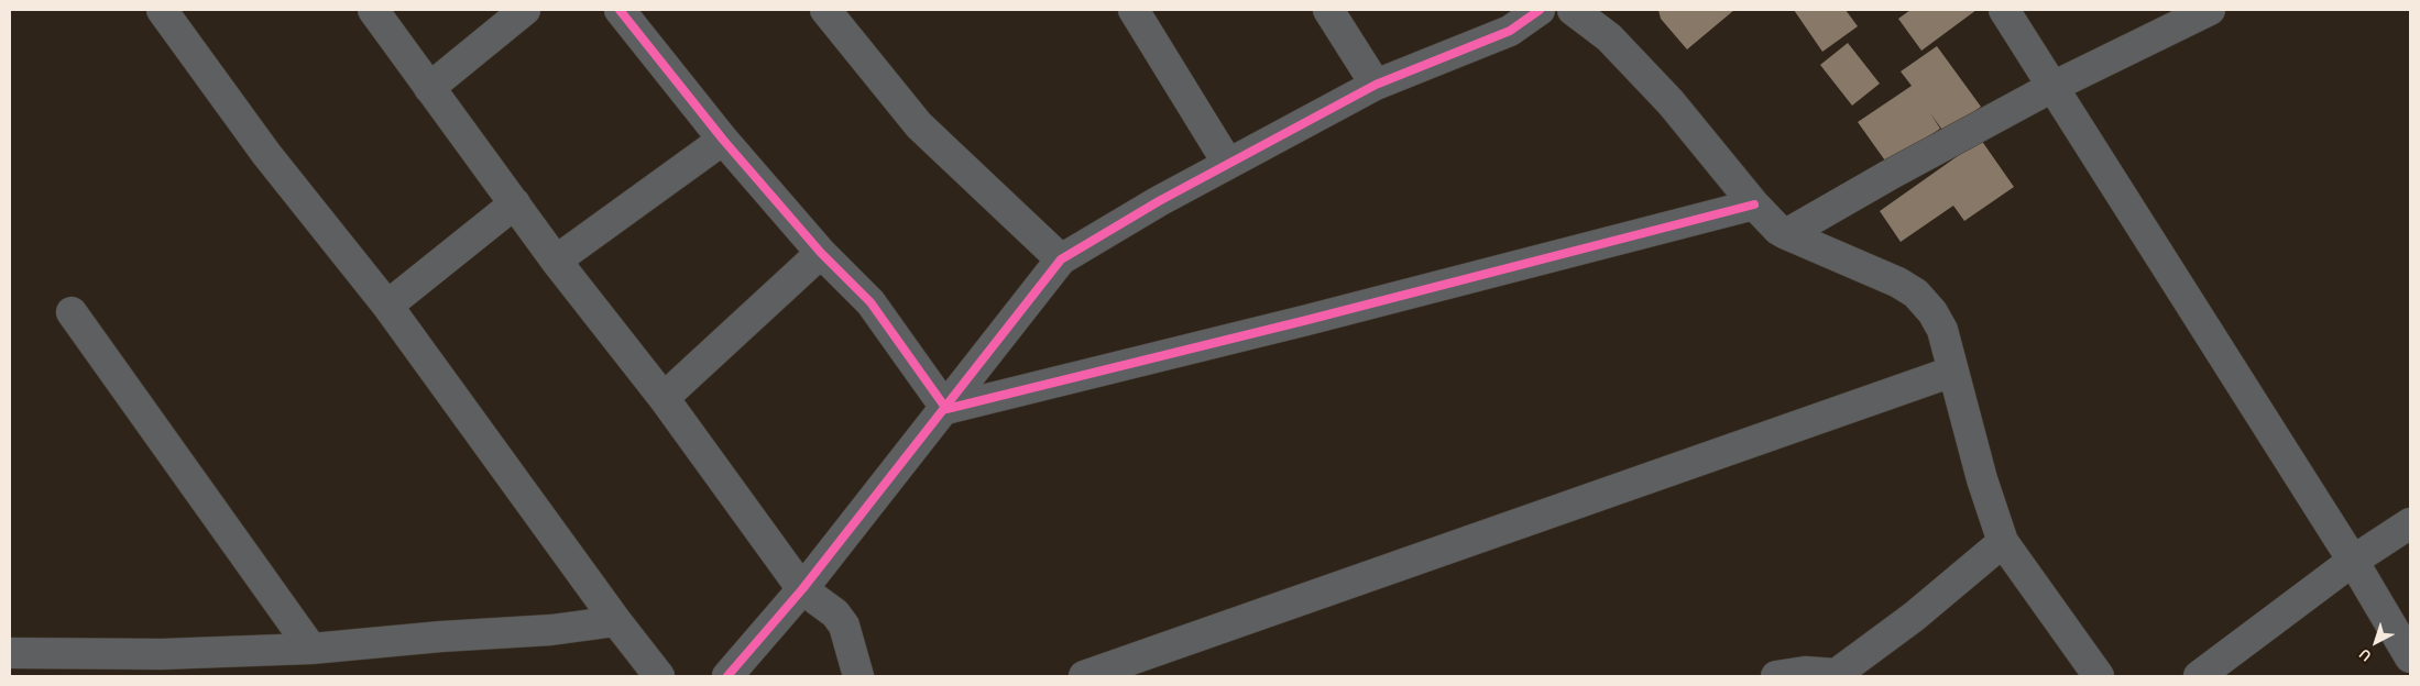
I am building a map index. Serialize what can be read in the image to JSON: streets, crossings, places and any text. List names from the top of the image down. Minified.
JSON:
{"north":"bottom left"}
